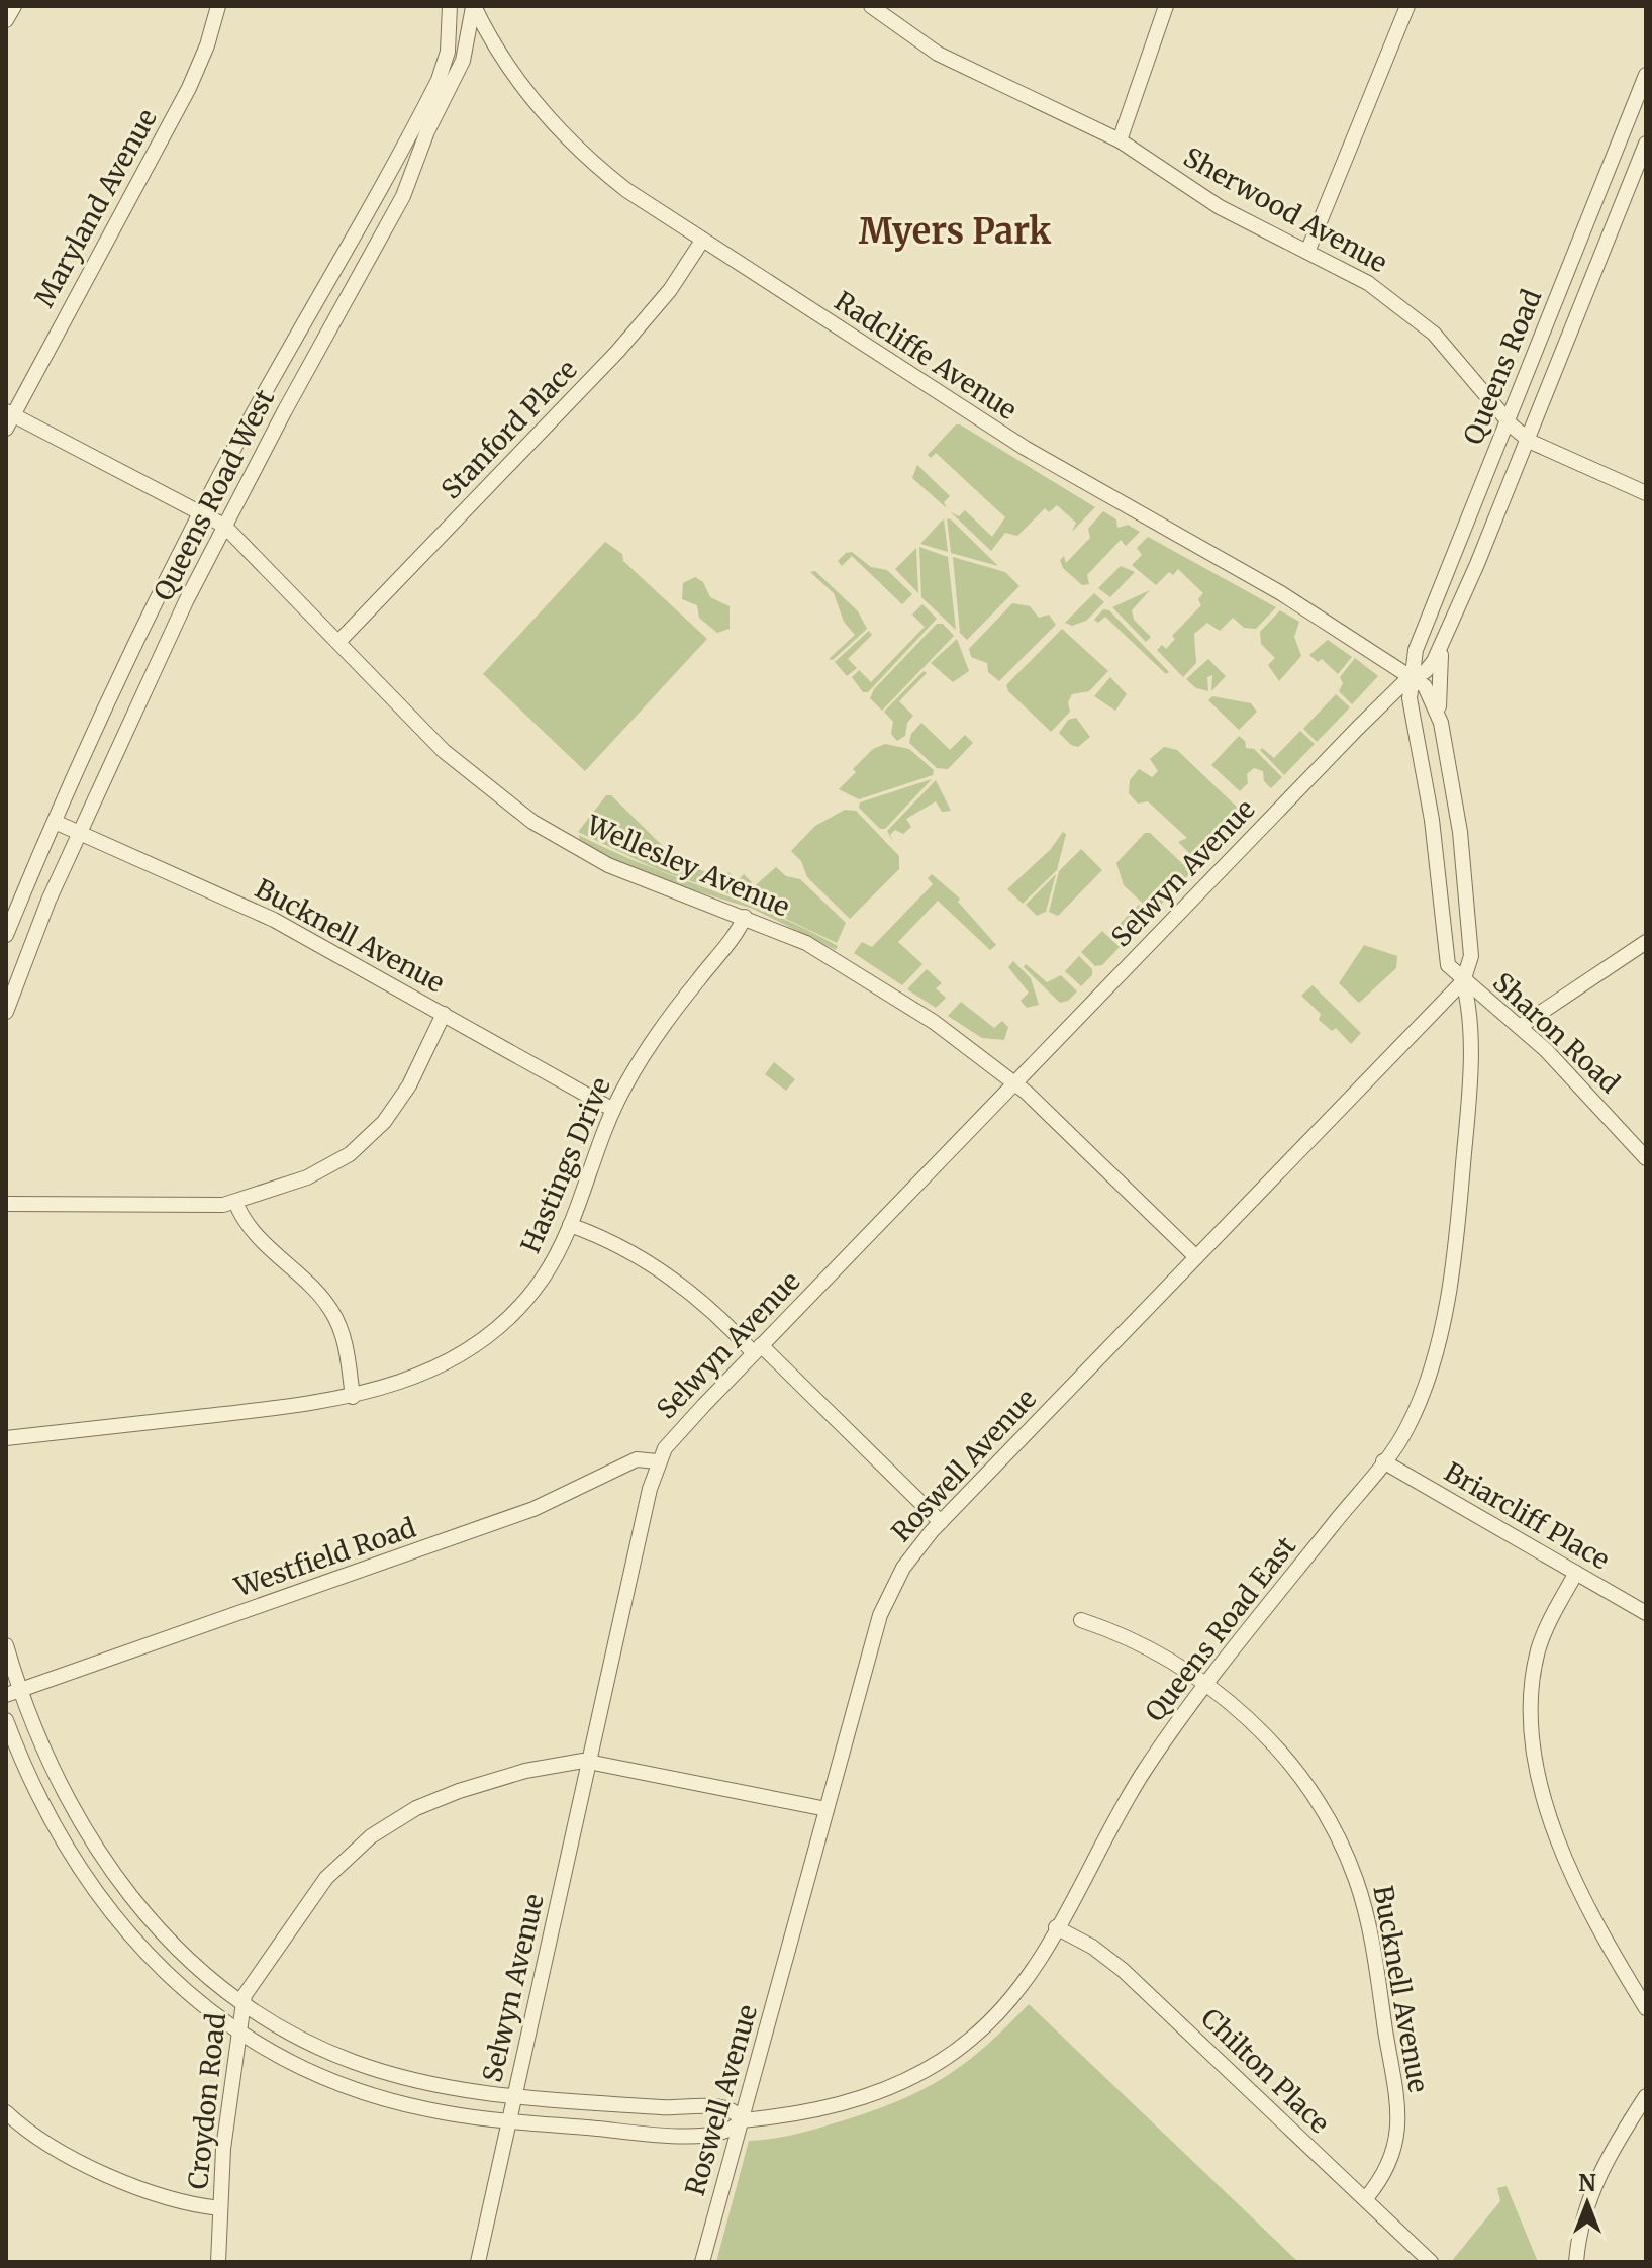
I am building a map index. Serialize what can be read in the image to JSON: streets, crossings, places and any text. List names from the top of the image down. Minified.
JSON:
{"streets":{"street":["Maryland Avenue","Sherwood Avenue","Radcliffe Avenue","Queens Road","Stanford Place","Queens Road West","Wellesley Avenue","Selwyn Avenue","Bucknell Avenue","Sharon Road","Hastings Drive","Roswell Avenue","Briarcliff Place","Westfield Road","Queens Road East","Chilton Place","Croydon Road"]},"crossings":[["Maryland Avenue","Wellesley Avenue"],["Sherwood Avenue","Queens Road"],["Radcliffe Avenue","Queens Road"],["Radcliffe Avenue","Stanford Place"],["Radcliffe Avenue","Queens Road West"],["Radcliffe Avenue","Selwyn Avenue"],["Queens Road","Selwyn Avenue"],["Queens Road","Sharon Road"],["Queens Road","Roswell Avenue"],["Queens Road","Queens Road East"],["Stanford Place","Wellesley Avenue"],["Queens Road West","Wellesley Avenue"],["Queens Road West","Bucknell Avenue"],["Wellesley Avenue","Selwyn Avenue"],["Wellesley Avenue","Hastings Drive"],["Wellesley Avenue","Roswell Avenue"],["Selwyn Avenue","Westfield Road"],["Selwyn Avenue","Croydon Road"],["Bucknell Avenue","Hastings Drive"],["Bucknell Avenue","Queens Road East"],["Bucknell Avenue","Chilton Place"],["Sharon Road","Roswell Avenue"],["Sharon Road","Queens Road East"],["Roswell Avenue","Queens Road East"],["Roswell Avenue","Croydon Road"],["Briarcliff Place","Queens Road East"],["Queens Road East","Chilton Place"]],"districts":["Myers Park"],"north":"top"}
